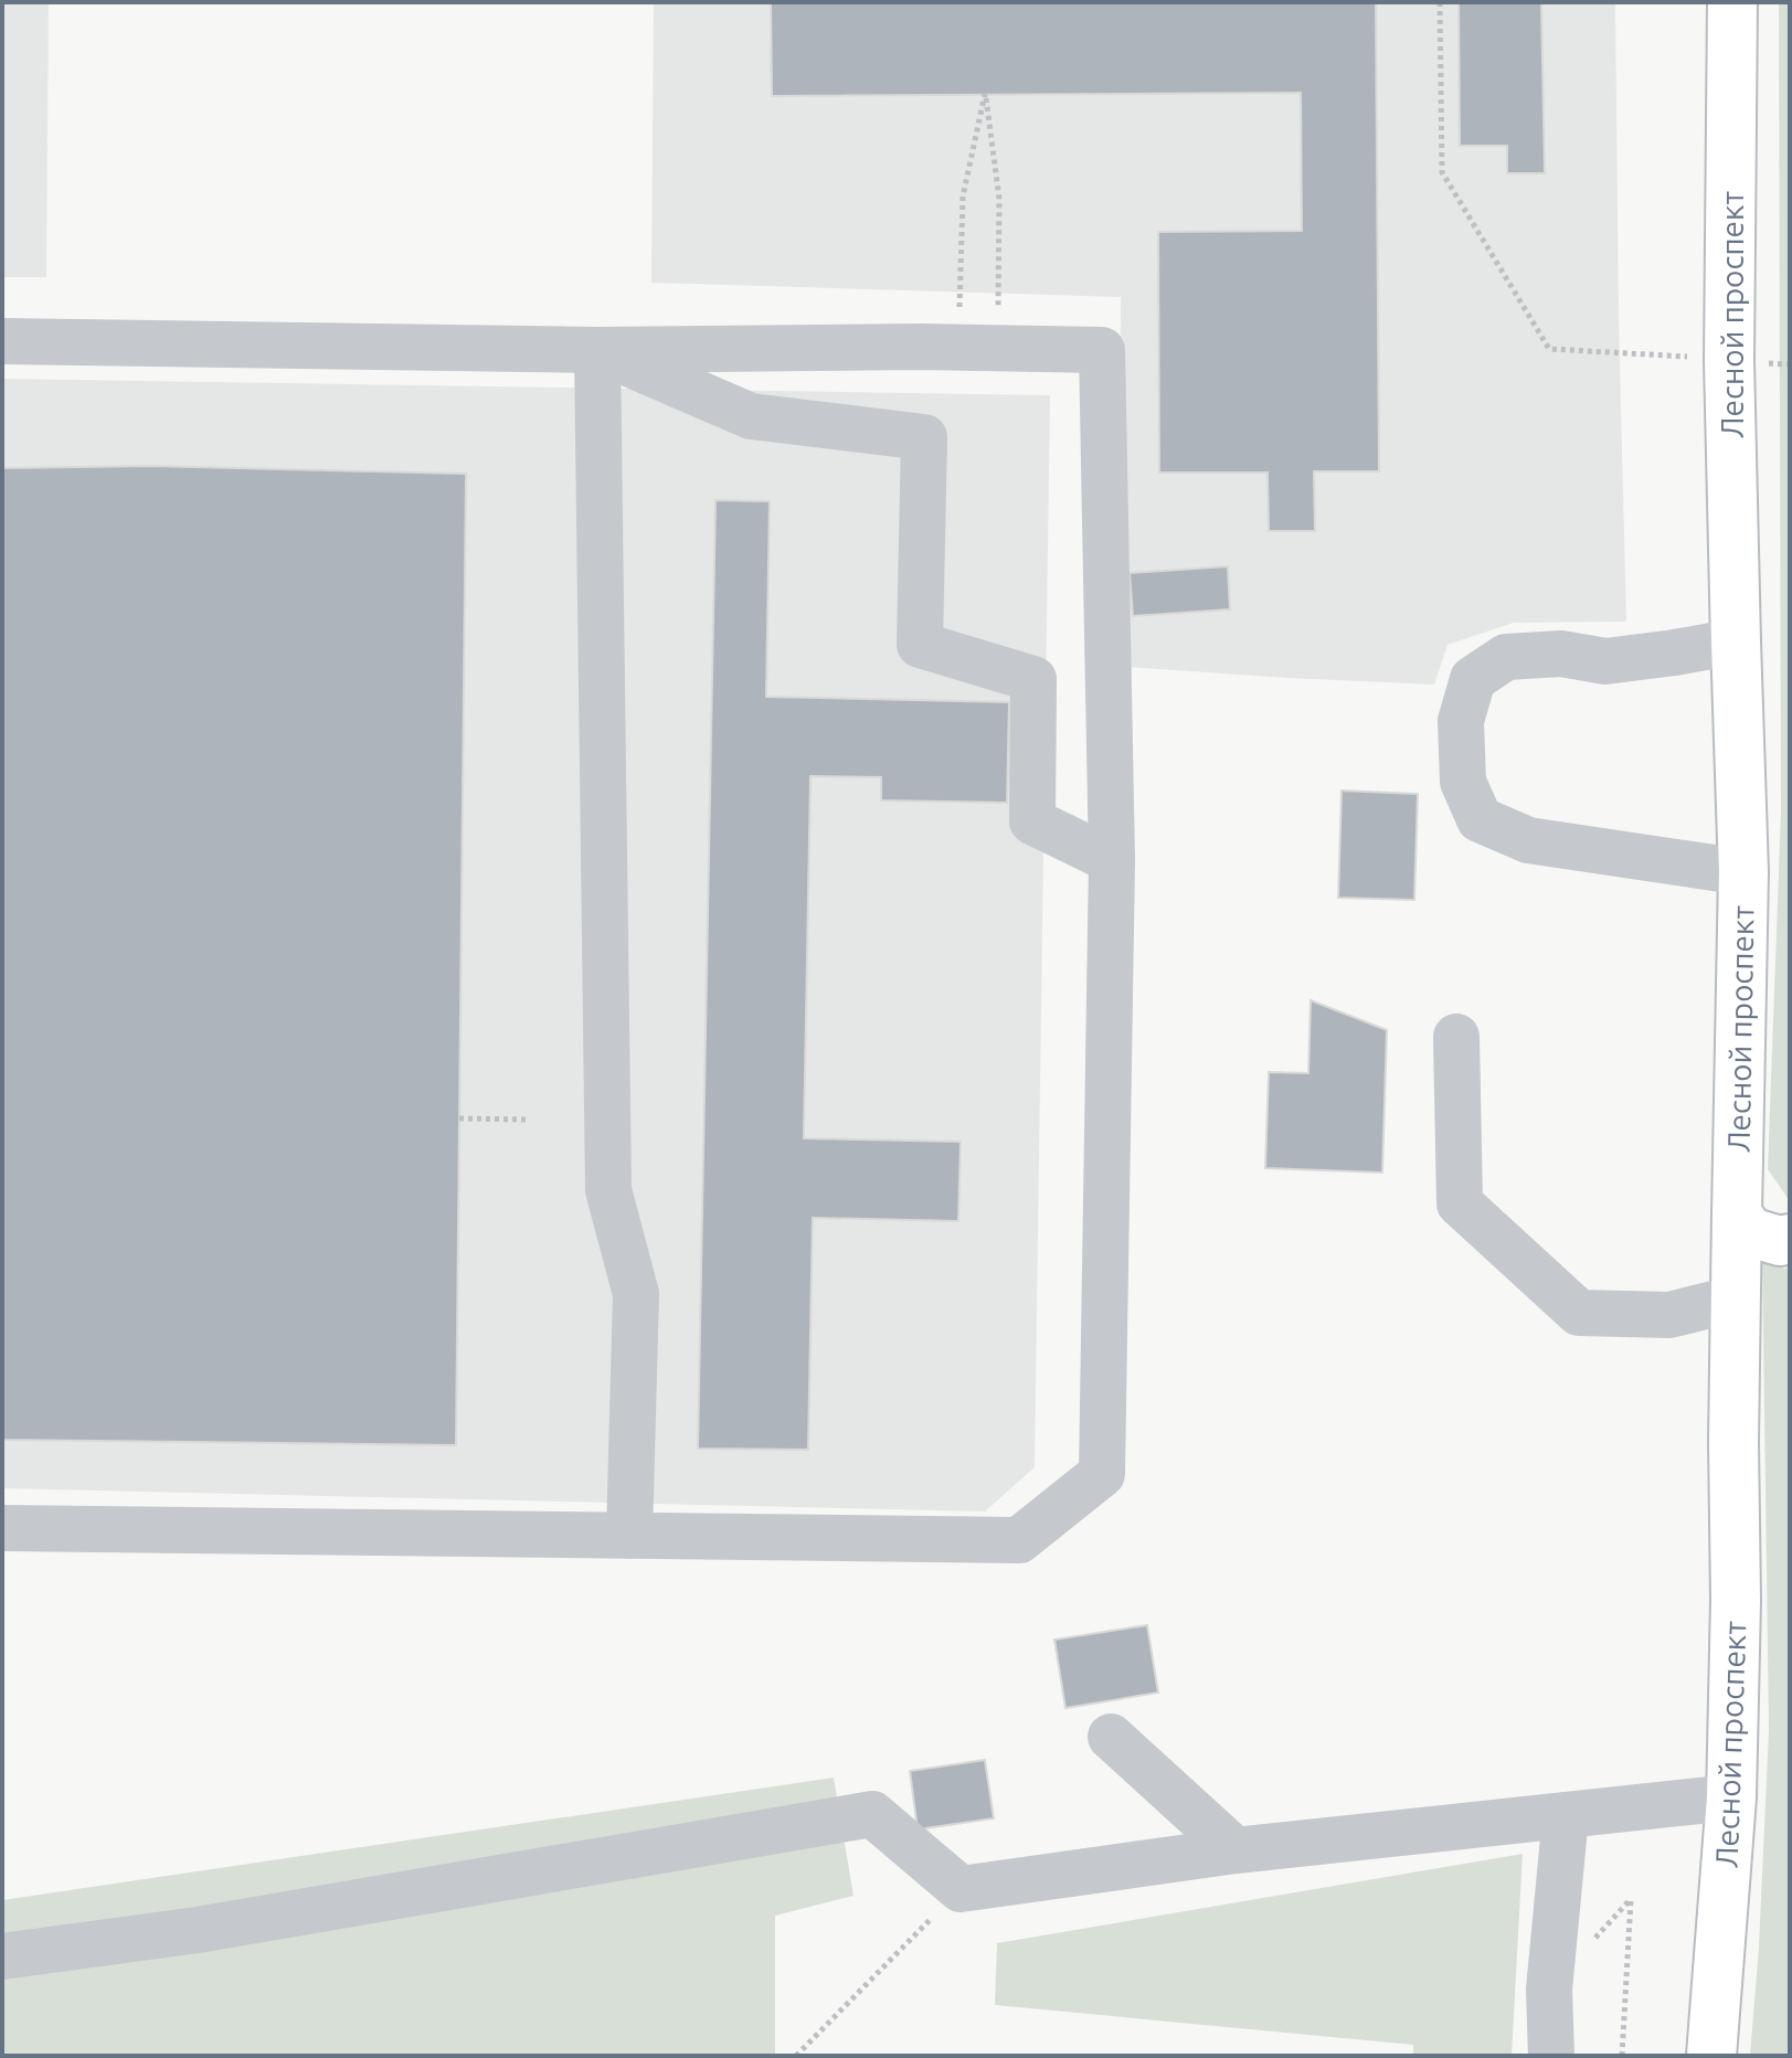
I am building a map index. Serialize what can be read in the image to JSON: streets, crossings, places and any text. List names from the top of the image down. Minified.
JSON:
{"streets":{"main road":["Лесной проспект"]}}
